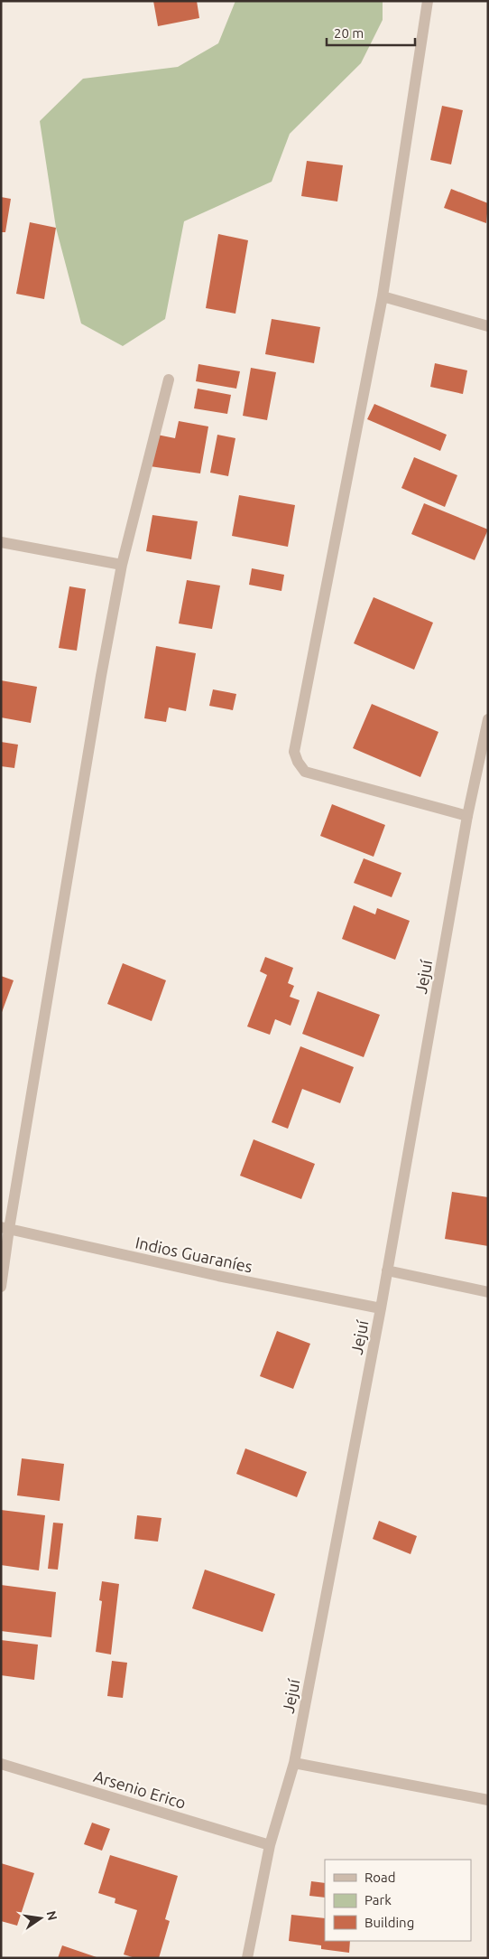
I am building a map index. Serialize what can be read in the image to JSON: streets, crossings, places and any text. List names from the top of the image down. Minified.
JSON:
{"streets":{"street":["Jejuí","Indios Guaraníes","Arsenio Erico"]},"crossings":[["Jejuí","Indios Guaraníes"],["Jejuí","Arsenio Erico"]],"legend":["Road","Park","Building"],"scale_bar":"20 m","north":"right"}
